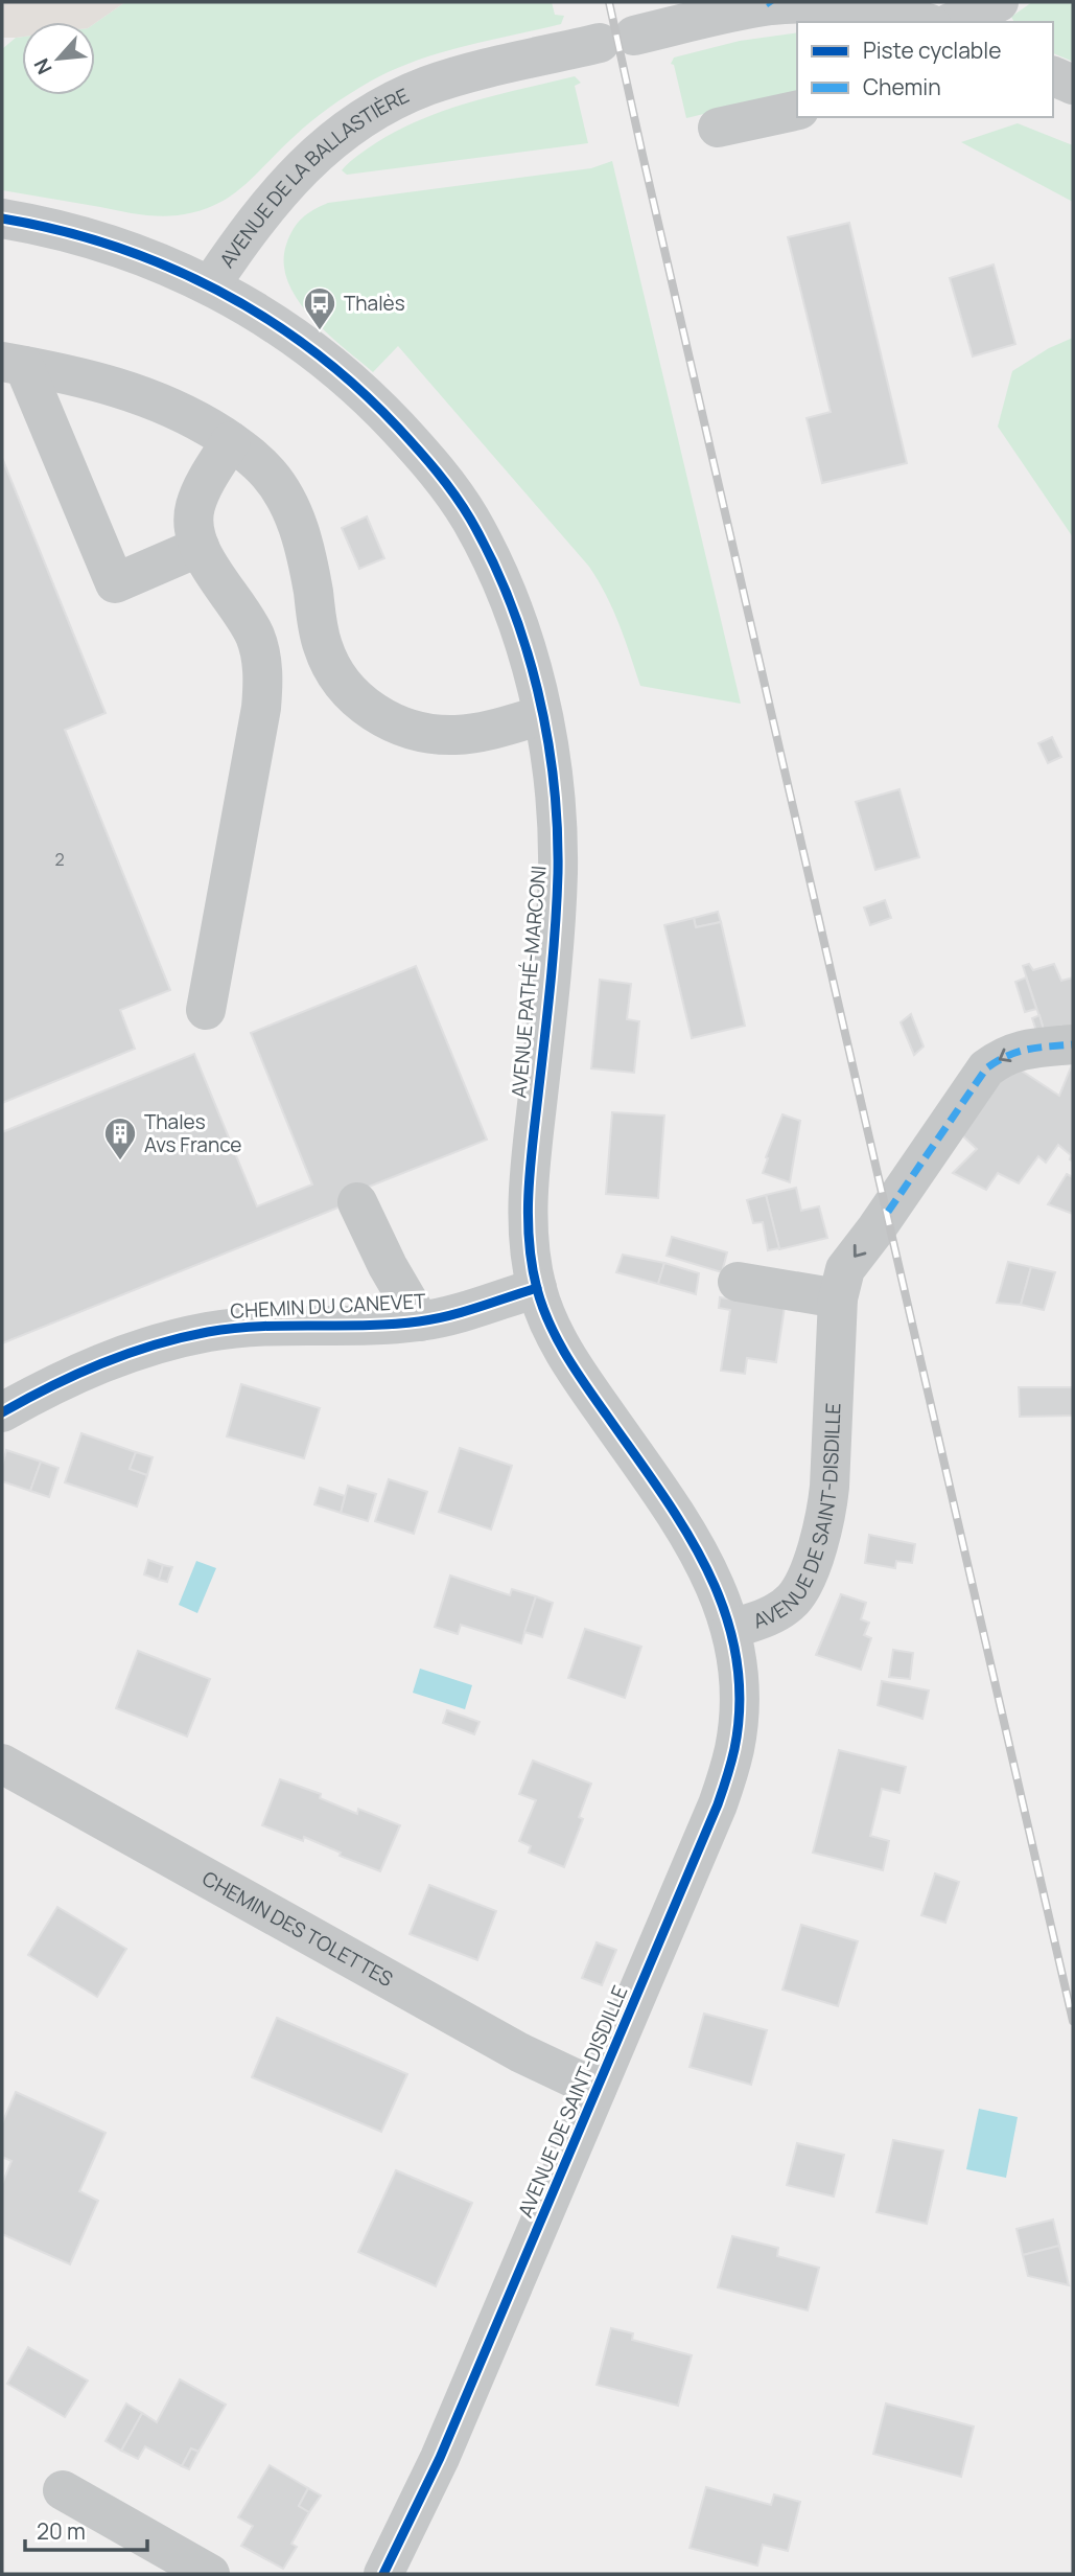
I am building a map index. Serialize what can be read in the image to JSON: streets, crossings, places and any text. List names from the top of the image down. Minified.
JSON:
{"streets":{"street":["AVENUE DE LA BALLASTIÈRE","AVENUE PATHÉ-MARCONI","CHEMIN DU CANEVET","AVENUE DE SAINT-DISDILLE","CHEMIN DES TOLETTES"]},"crossings":[["AVENUE DE LA BALLASTIÈRE","AVENUE PATHÉ-MARCONI"],["AVENUE PATHÉ-MARCONI","CHEMIN DU CANEVET"],["AVENUE PATHÉ-MARCONI","AVENUE DE SAINT-DISDILLE"],["AVENUE DE SAINT-DISDILLE","CHEMIN DES TOLETTES"]],"places":{"bus stop":["Thalès"],"building":["Thales Avs France"]},"house_numbers":["2"],"legend":["Piste cyclable","Chemin"],"scale_bar":"20 m","north":"bottom left"}
